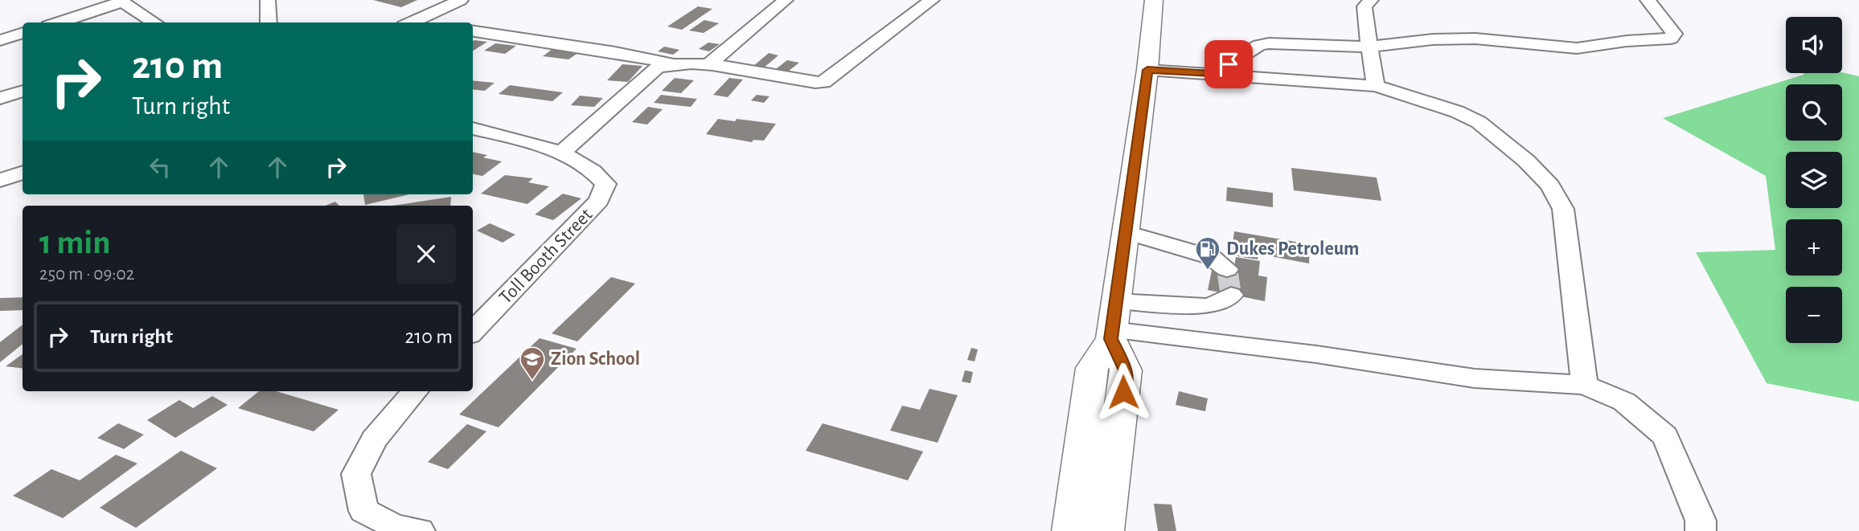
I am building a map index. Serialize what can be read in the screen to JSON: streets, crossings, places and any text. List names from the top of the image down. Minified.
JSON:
{"streets":{"street":["Toll Booth Street"]},"places":{"fuel station":["Dukes Petroleum"],"school or university":["Zion School"]},"page":{"map_buttons":["+","−"],"turn":["210 m","Turn right"],"heading":["1 min","250 m · 09:02"],"list":[{"name":"Turn right","value":"210 m"}]}}
